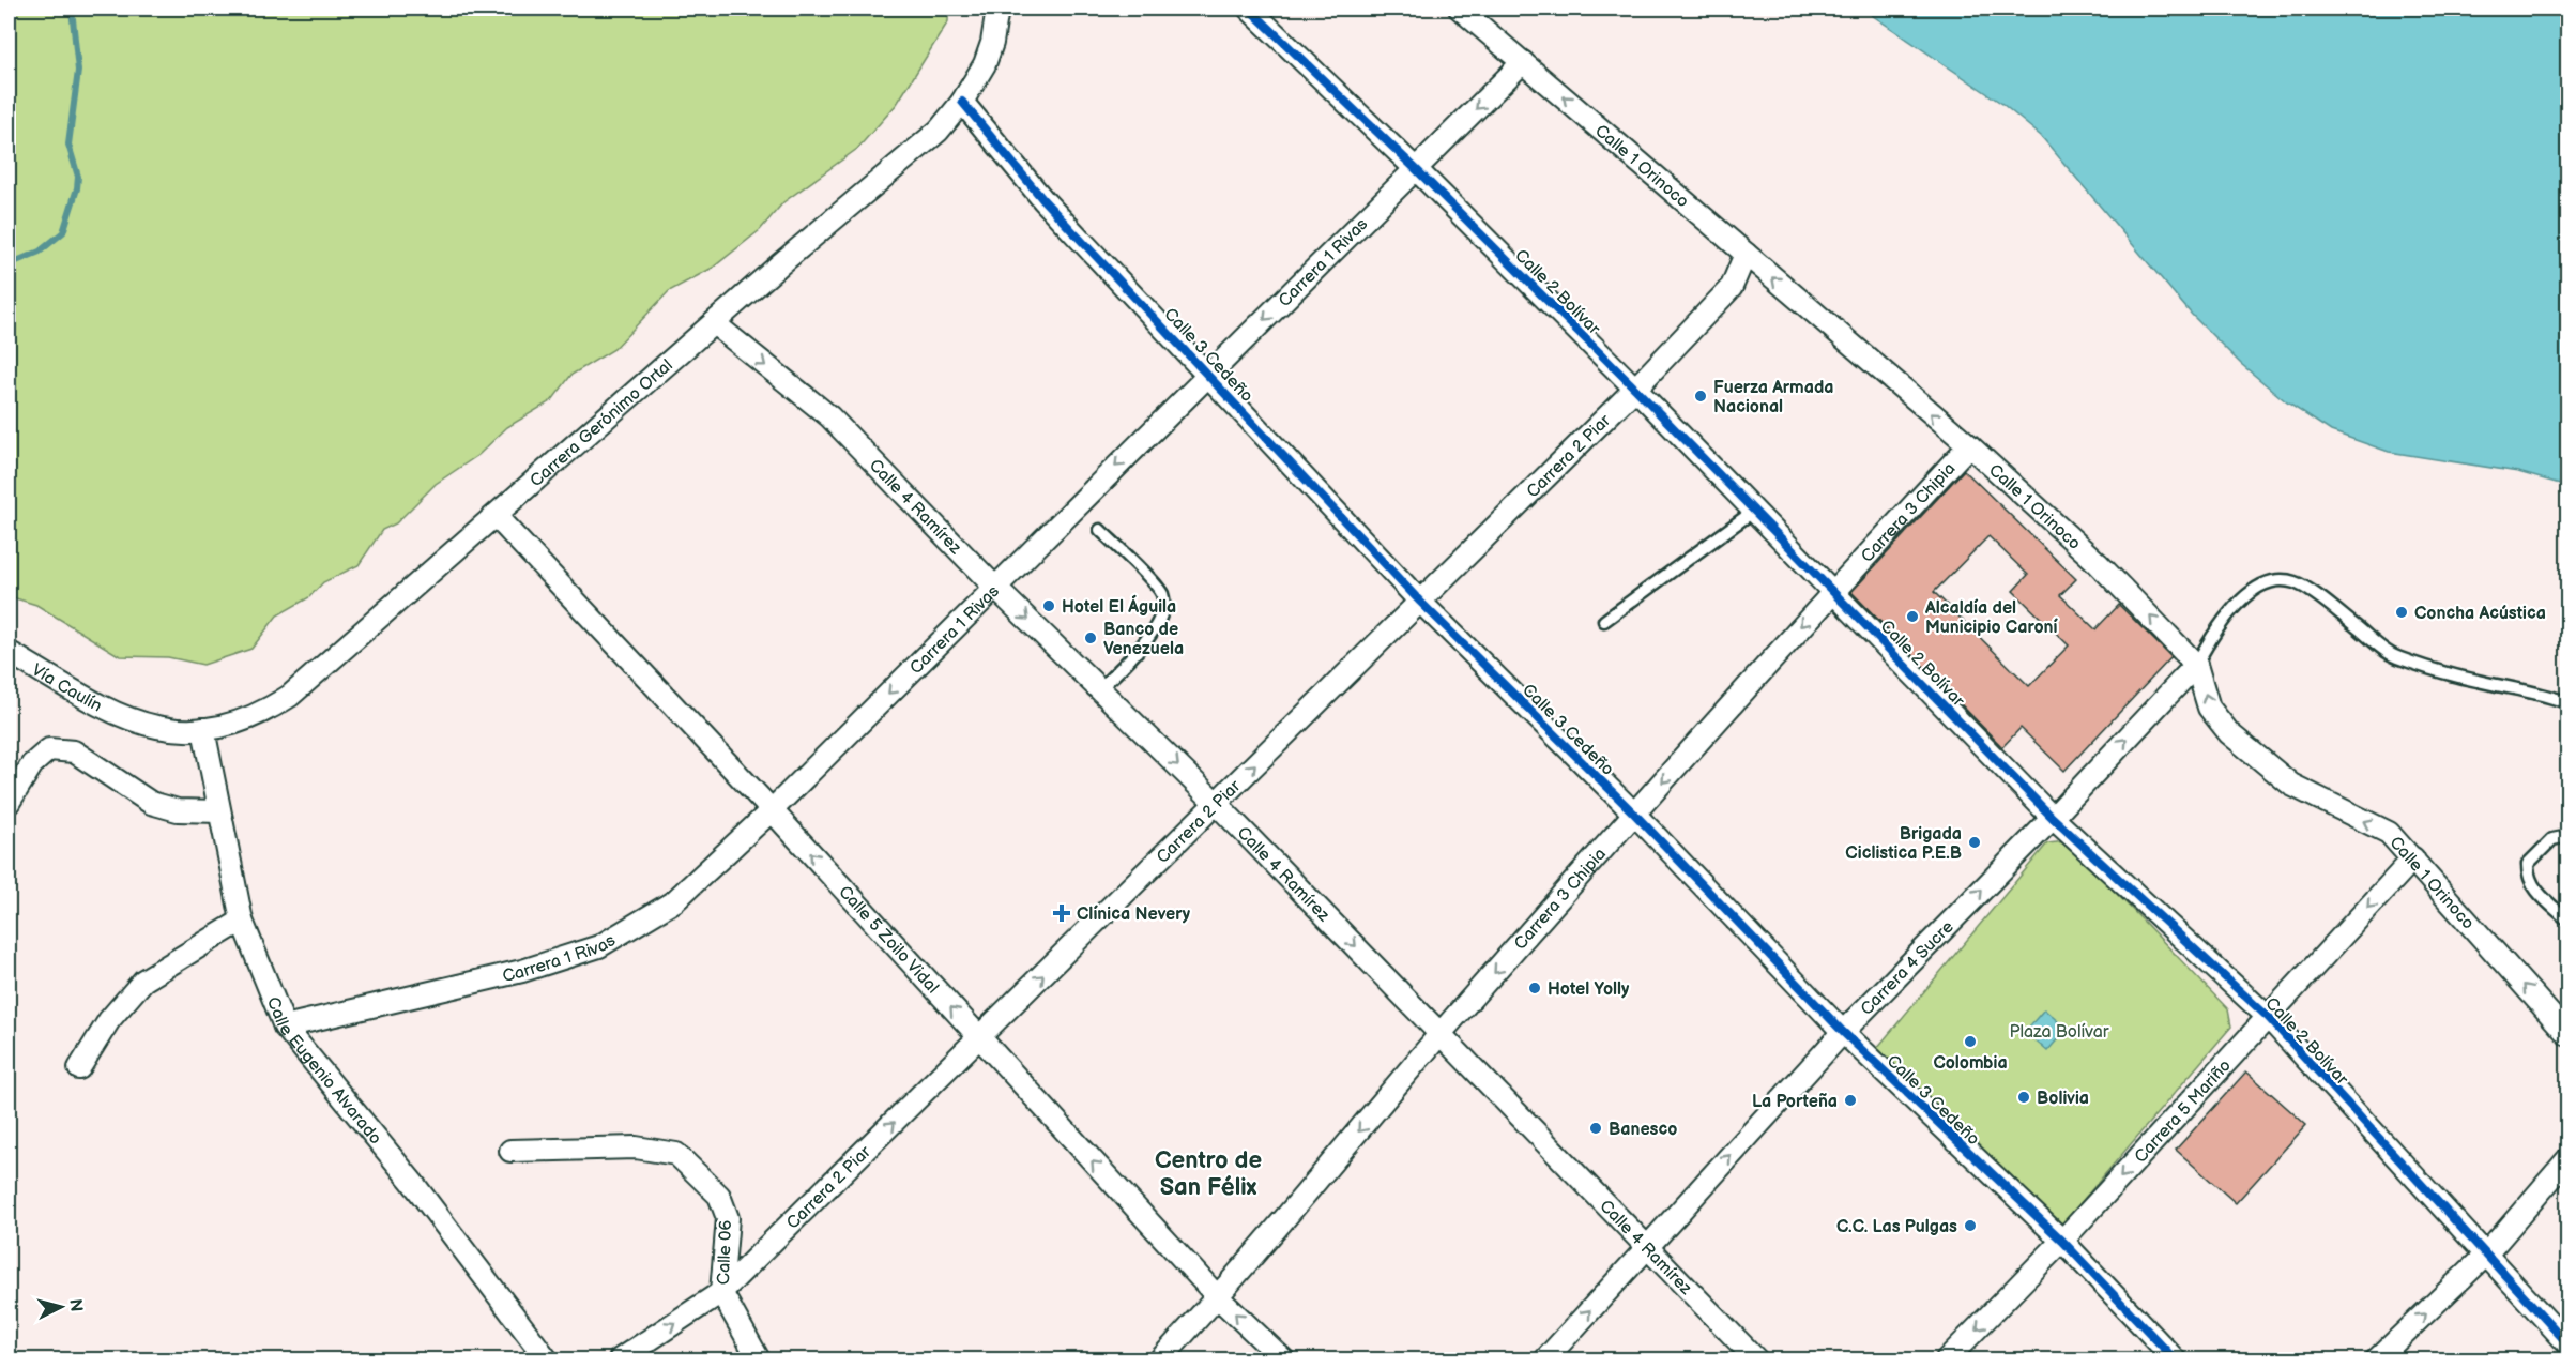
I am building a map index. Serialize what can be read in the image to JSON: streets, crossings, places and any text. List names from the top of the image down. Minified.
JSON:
{"streets":{"street":["Calle 1 Orinoco","Carrera 1 Rivas","Calle 2 Bolívar","Calle 3 Cedeño","Carrera Gerónimo Ortal","Carrera 2 Piar","Calle 4 Ramírez","Carrera 3 Chipia","Vía Caulín","Calle 5 Zoilo Vidal","Carrera 4 Sucre","Calle Eugenio Alvarado","Carrera 5 Mariño","Calle 06"]},"crossings":[["Calle 1 Orinoco","Carrera 1 Rivas"],["Calle 1 Orinoco","Carrera 2 Piar"],["Calle 1 Orinoco","Carrera 3 Chipia"],["Calle 1 Orinoco","Carrera 4 Sucre"],["Calle 1 Orinoco","Carrera 5 Mariño"],["Carrera 1 Rivas","Calle 2 Bolívar"],["Carrera 1 Rivas","Calle 3 Cedeño"],["Carrera 1 Rivas","Calle 4 Ramírez"],["Carrera 1 Rivas","Calle 5 Zoilo Vidal"],["Carrera 1 Rivas","Calle Eugenio Alvarado"],["Calle 2 Bolívar","Carrera 2 Piar"],["Calle 2 Bolívar","Carrera 3 Chipia"],["Calle 2 Bolívar","Carrera 4 Sucre"],["Calle 2 Bolívar","Carrera 5 Mariño"],["Calle 3 Cedeño","Carrera Gerónimo Ortal"],["Calle 3 Cedeño","Carrera 2 Piar"],["Calle 3 Cedeño","Carrera 3 Chipia"],["Calle 3 Cedeño","Carrera 4 Sucre"],["Calle 3 Cedeño","Carrera 5 Mariño"],["Carrera Gerónimo Ortal","Calle 4 Ramírez"],["Carrera Gerónimo Ortal","Vía Caulín"],["Carrera Gerónimo Ortal","Calle 5 Zoilo Vidal"],["Carrera Gerónimo Ortal","Calle Eugenio Alvarado"],["Carrera 2 Piar","Calle 4 Ramírez"],["Carrera 2 Piar","Calle 5 Zoilo Vidal"],["Carrera 2 Piar","Calle 06"],["Calle 4 Ramírez","Carrera 3 Chipia"],["Calle 4 Ramírez","Carrera 4 Sucre"],["Carrera 3 Chipia","Calle 5 Zoilo Vidal"]],"one_way":["Calle 1 Orinoco","Carrera 1 Rivas","Carrera 2 Piar","Calle 4 Ramírez","Carrera 3 Chipia","Calle 5 Zoilo Vidal","Carrera 4 Sucre","Carrera 5 Mariño"],"districts":["Centro de San Félix"],"parks":["Plaza Bolívar"],"places":{"other":["Fuerza Armada Nacional","Hotel El Águila","Concha Acústica","Alcaldía del Municipio Caroní","Banco de Venezuela","Brigada Ciclistica P.E.B","Hotel Yolly","Colombia","Bolivia","La Porteña","Banesco","C.C. Las Pulgas"],"health":["Clínica Nevery"]},"north":"right"}
